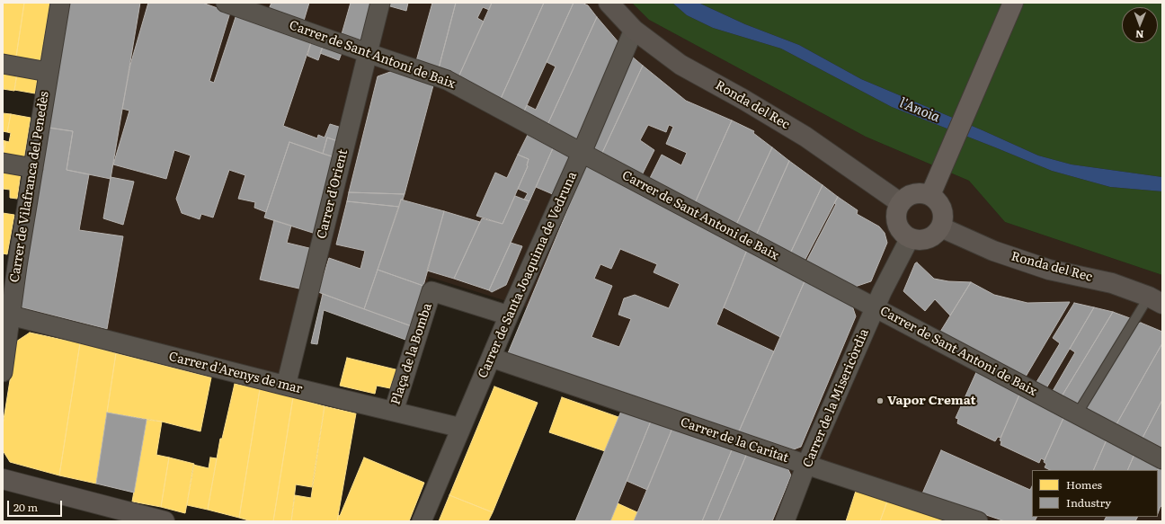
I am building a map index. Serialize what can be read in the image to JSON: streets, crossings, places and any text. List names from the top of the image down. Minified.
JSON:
{"streets":{"street":["Carrer de Sant Antoni de Baix","Ronda del Rec","Carrer de Vilafranca del Penedès","Carrer d'Orient","Carrer de Santa Joaquima de Vedruna","Plaça de la Bomba","Carrer d'Arenys de mar","Carrer de la Misericòrdia","Carrer de la Caritat"]},"crossings":[["Carrer de Sant Antoni de Baix","Carrer d'Orient"],["Carrer de Sant Antoni de Baix","Carrer de Santa Joaquima de Vedruna"],["Carrer de Sant Antoni de Baix","Carrer de la Misericòrdia"],["Ronda del Rec","Carrer de Santa Joaquima de Vedruna"],["Ronda del Rec","Carrer de la Misericòrdia"],["Carrer de Vilafranca del Penedès","Carrer d'Arenys de mar"],["Carrer d'Orient","Carrer d'Arenys de mar"],["Carrer de Santa Joaquima de Vedruna","Plaça de la Bomba"],["Carrer de Santa Joaquima de Vedruna","Carrer d'Arenys de mar"],["Carrer de Santa Joaquima de Vedruna","Carrer de la Caritat"],["Plaça de la Bomba","Carrer d'Arenys de mar"],["Carrer de la Misericòrdia","Carrer de la Caritat"]],"water":["l'Anoia"],"places":["Vapor Cremat"],"legend":["Homes","Industry"],"scale_bar":"20 m","north":"bottom"}
